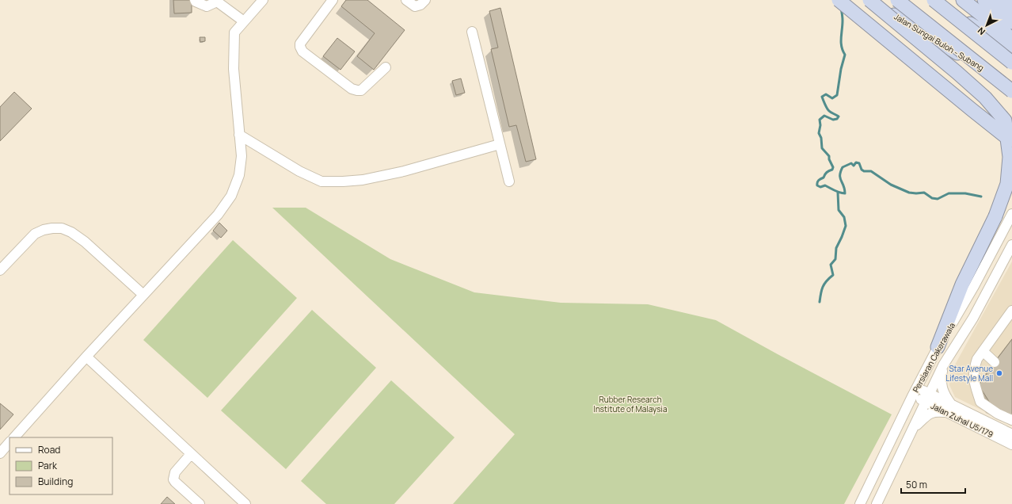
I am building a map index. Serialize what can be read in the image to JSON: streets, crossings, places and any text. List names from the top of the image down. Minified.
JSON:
{"streets":{"highway":["Jalan Sungai Buloh - Subang"],"street":["Persiaran Cakerawala","Jalan Zuhal U5/179"]},"crossings":[["Persiaran Cakerawala","Jalan Zuhal U5/179"]],"parks":["Rubber Research Institute of Malaysia"],"places":["Star Avenue Lifestyle Mall"],"legend":["Road","Park","Building"],"scale_bar":"50 m","north":"bottom left"}
